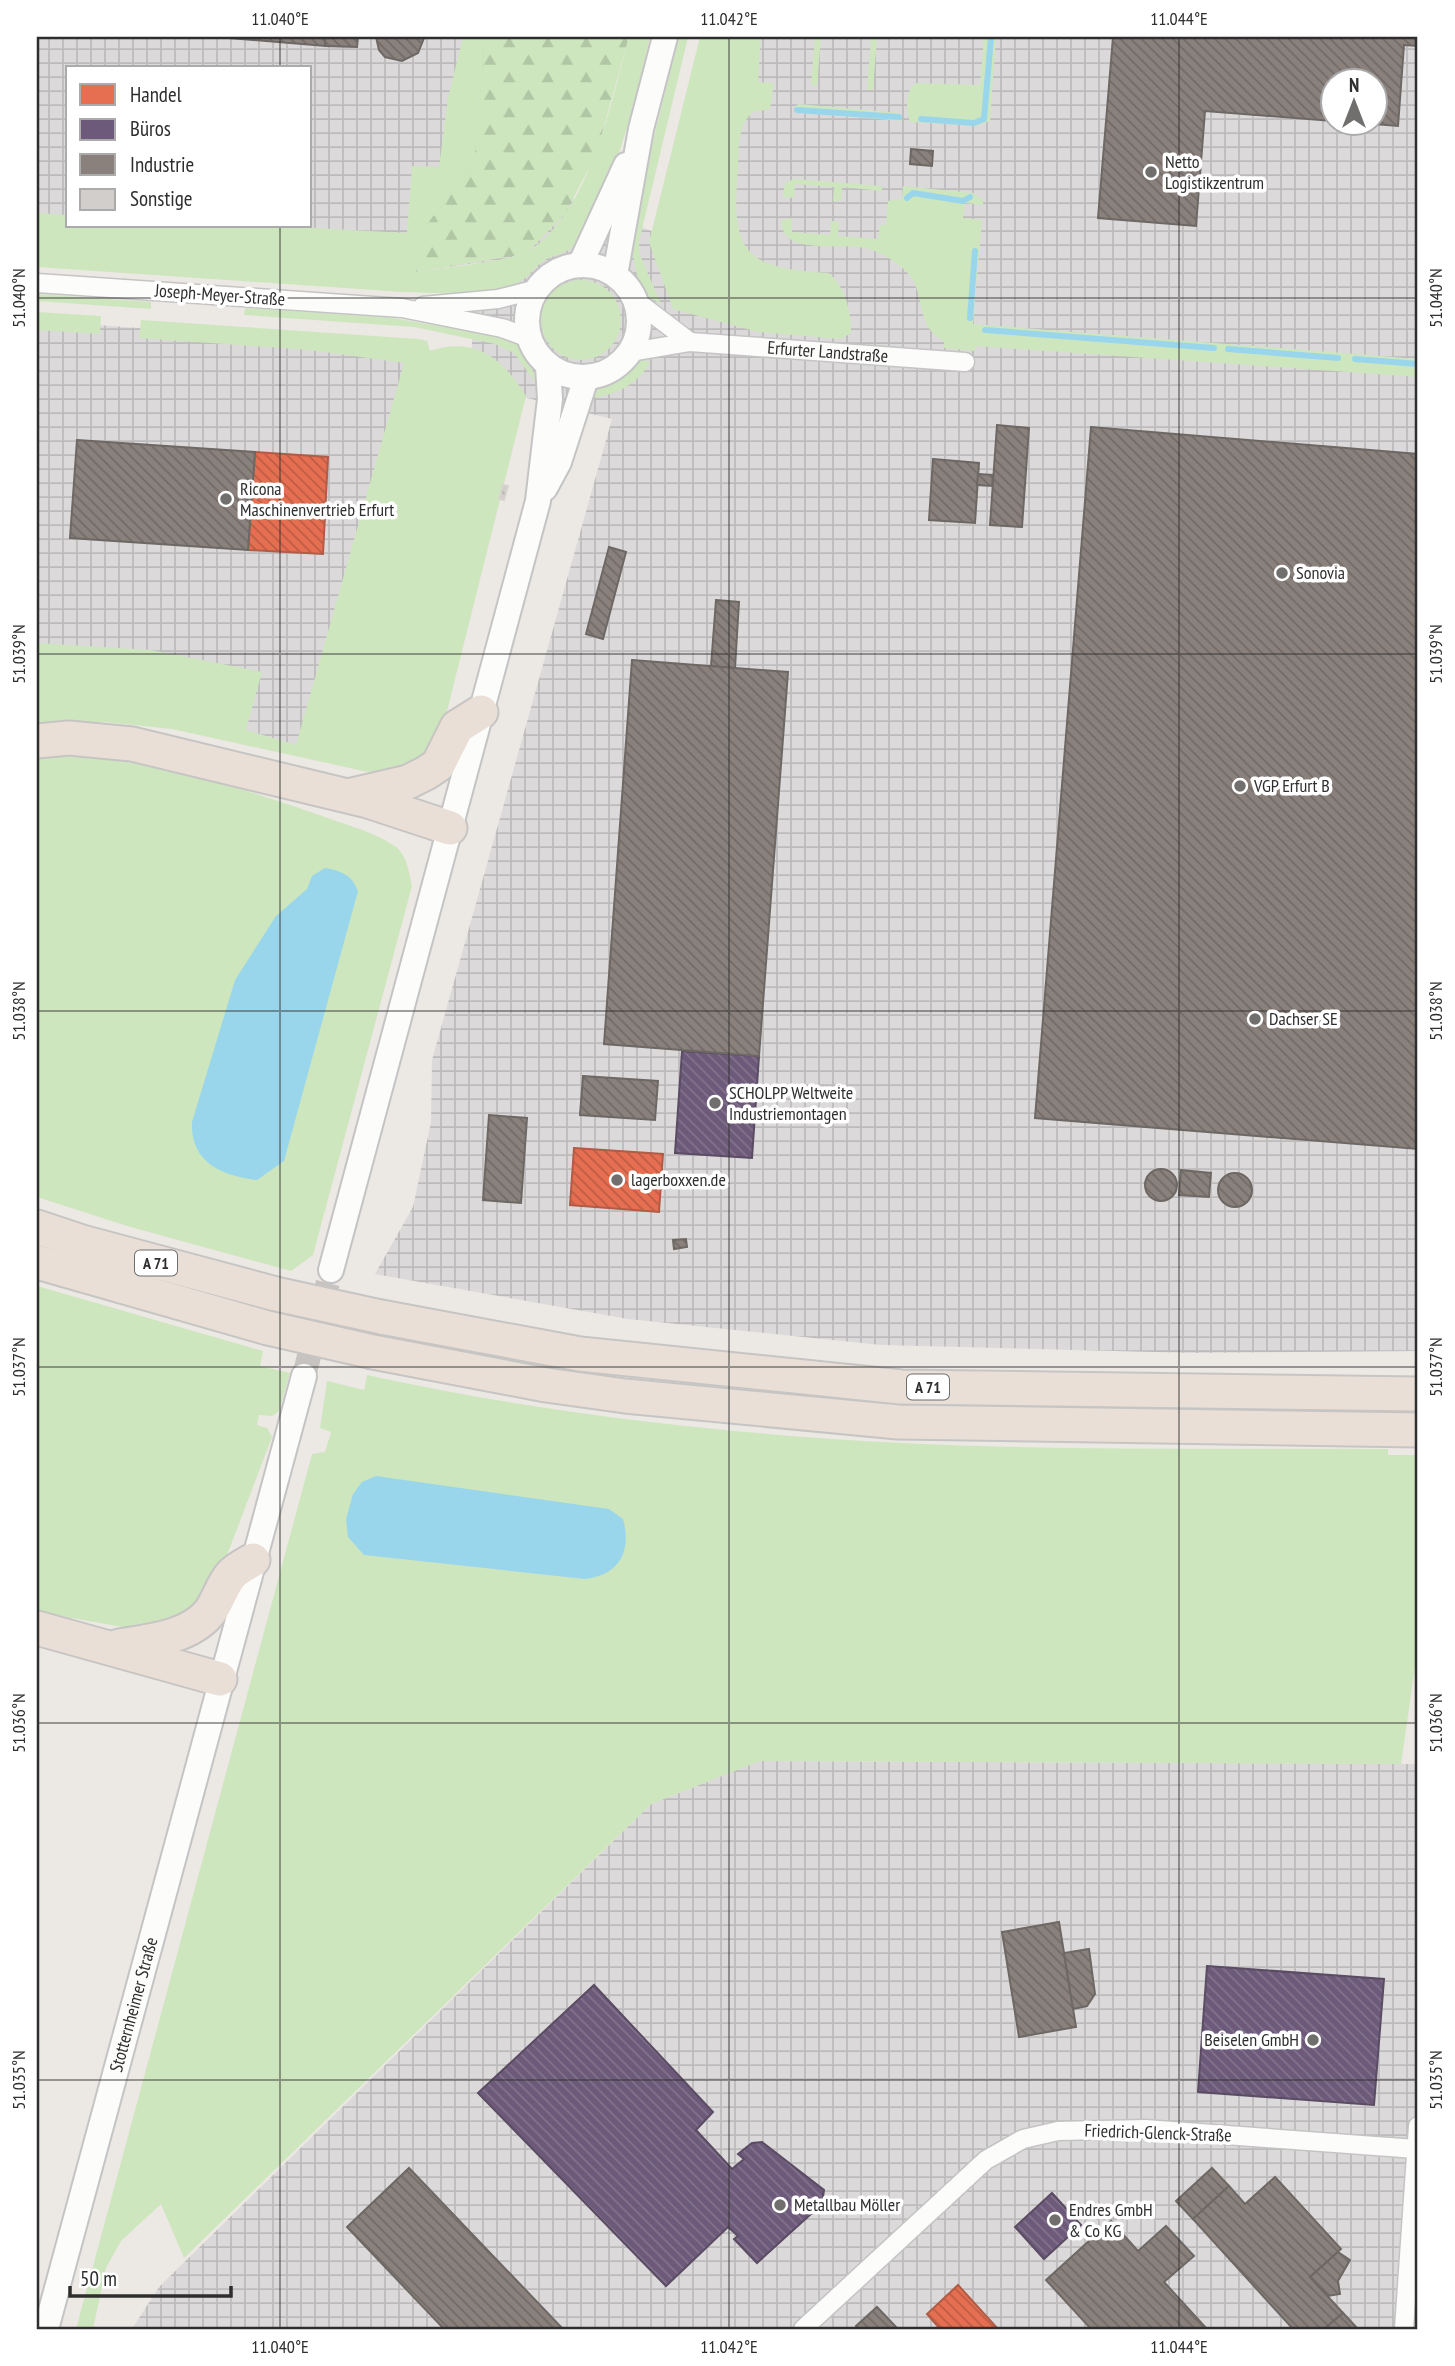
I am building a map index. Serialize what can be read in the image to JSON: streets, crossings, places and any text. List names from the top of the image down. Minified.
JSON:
{"streets":{"highway":["A 71"],"main road":["Stotternheimer Straße"],"street":["Joseph-Meyer-Straße","Erfurter Landstraße","Friedrich-Glenck-Straße"]},"crossings":[["Joseph-Meyer-Straße","Erfurter Landstraße"]],"places":["Netto Logistikzentrum","Ricona Maschinenvertrieb Erfurt","Sonovia","VGP Erfurt B","Dachser SE","SCHOLPP Weltweite Industriemontagen","lagerboxxen.de","Beiselen GmbH","Metallbau Möller","Endres GmbH & Co KG"],"legend":["Handel","Büros","Industrie","Sonstige"],"scale_bar":"50 m","north":"top","coordinates":["11.040°E","11.042°E","11.044°E","51.040°N","51.039°N","51.038°N","51.037°N","51.036°N","51.035°N"]}
